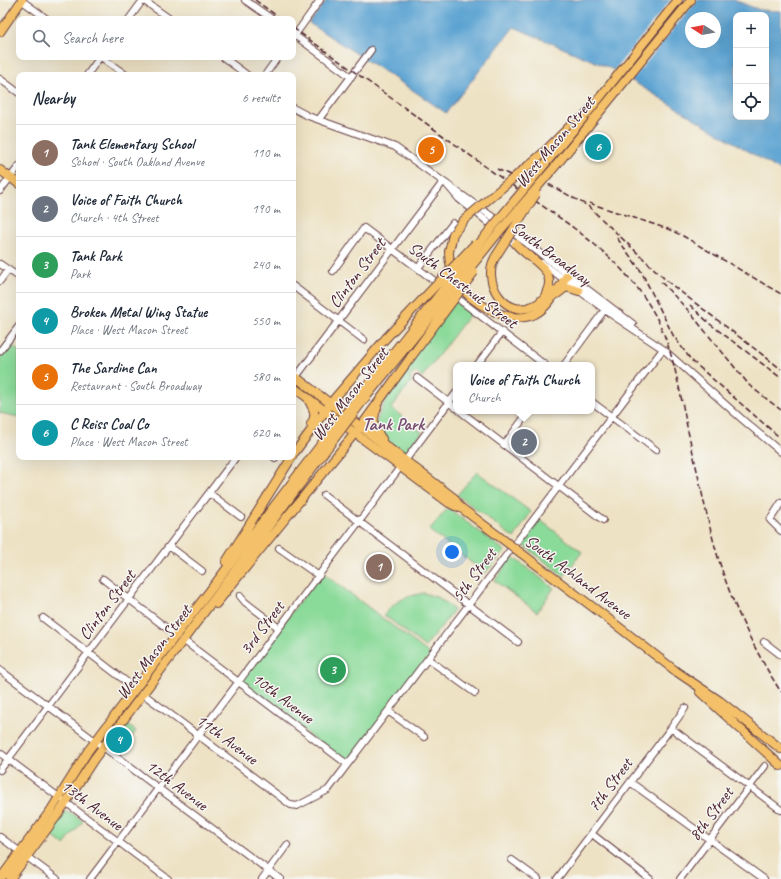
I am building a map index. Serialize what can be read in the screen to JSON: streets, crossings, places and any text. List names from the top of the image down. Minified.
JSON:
{"streets":{"main road":["West Mason Street","South Ashland Avenue"],"street":["South Broadway","Clinton Street","South Chestnut Street","5th Street","3rd Street","10th Avenue","11th Avenue","12th Avenue","7th Street","13th Avenue","8th Street"]},"crossings":[["West Mason Street","10th Avenue"],["West Mason Street","11th Avenue"],["West Mason Street","12th Avenue"],["West Mason Street","13th Avenue"],["South Broadway","Clinton Street"],["South Broadway","5th Street"],["Clinton Street","South Chestnut Street"],["Clinton Street","10th Avenue"],["Clinton Street","11th Avenue"],["Clinton Street","12th Avenue"],["Clinton Street","13th Avenue"],["5th Street","10th Avenue"],["5th Street","11th Avenue"],["South Ashland Avenue","3rd Street"],["3rd Street","10th Avenue"],["3rd Street","11th Avenue"],["3rd Street","12th Avenue"],["3rd Street","13th Avenue"]],"districts":["Tank Park"],"north":"left","page":{"map_buttons":["+","−"],"search":"Search here","heading":["Nearby","6 results"],"list":[{"mark":"1","name":"Tank Elementary School","note":"School · South Oakland Avenue","value":"110 m"},{"mark":"2","name":"Voice of Faith Church","note":"Church · 4th Street","value":"190 m"},{"mark":"3","name":"Tank Park","note":"Park","value":"240 m"},{"mark":"4","name":"Broken Metal Wing Statue","note":"Place · West Mason Street","value":"550 m"},{"mark":"5","name":"The Sardine Can","note":"Restaurant · South Broadway","value":"580 m"},{"mark":"6","name":"C Reiss Coal Co","note":"Place · West Mason Street","value":"620 m"}],"pins":["6","5","2","1","3","4"],"popup":["Voice of Faith Church","Church"]}}
